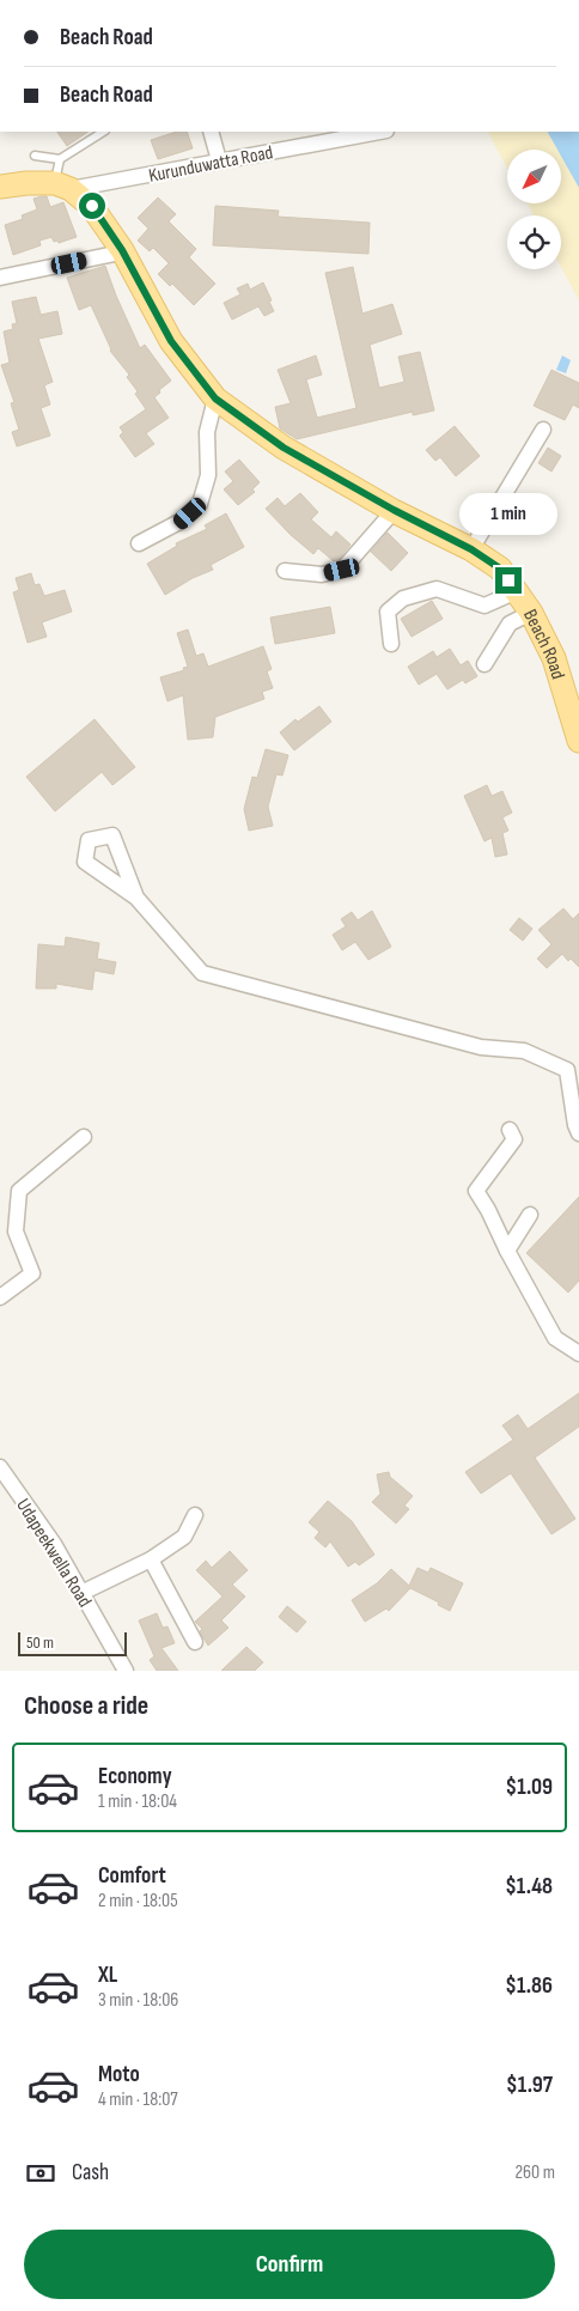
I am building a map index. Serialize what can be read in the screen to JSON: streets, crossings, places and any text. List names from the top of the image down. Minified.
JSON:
{"streets":{"main road":["Beach Road"],"street":["Kurunduwatta Road","Udapeekwella Road"]},"crossings":[["Kurunduwatta Road","Beach Road"]],"scale_bar":"50 m","north":"bottom left","page":{"banner":["Beach Road","Beach Road"],"bubble":"1 min","scale":"50 m","heading":"Choose a ride","list":[{"name":"Economy","note":"1 min · 18:04","value":"$1.09"},{"name":"Comfort","note":"2 min · 18:05","value":"$1.48"},{"name":"XL","note":"3 min · 18:06","value":"$1.86"},{"name":"Moto","note":"4 min · 18:07","value":"$1.97"}],"pay":["Cash","260 m"],"buttons":"Confirm"}}
